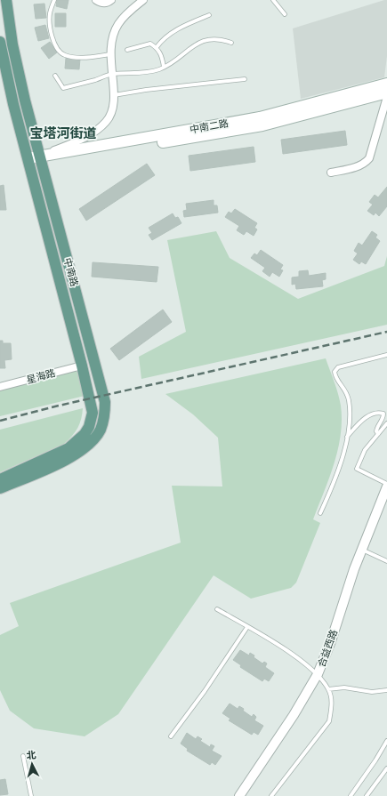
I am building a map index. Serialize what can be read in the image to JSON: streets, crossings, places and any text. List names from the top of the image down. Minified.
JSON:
{"streets":{"main road":["中南二路","中南路"],"street":["星海路","合益西路"]},"crossings":[["中南二路","中南路"],["中南路","星海路"]],"districts":["宝塔河街道"],"north":"top"}
